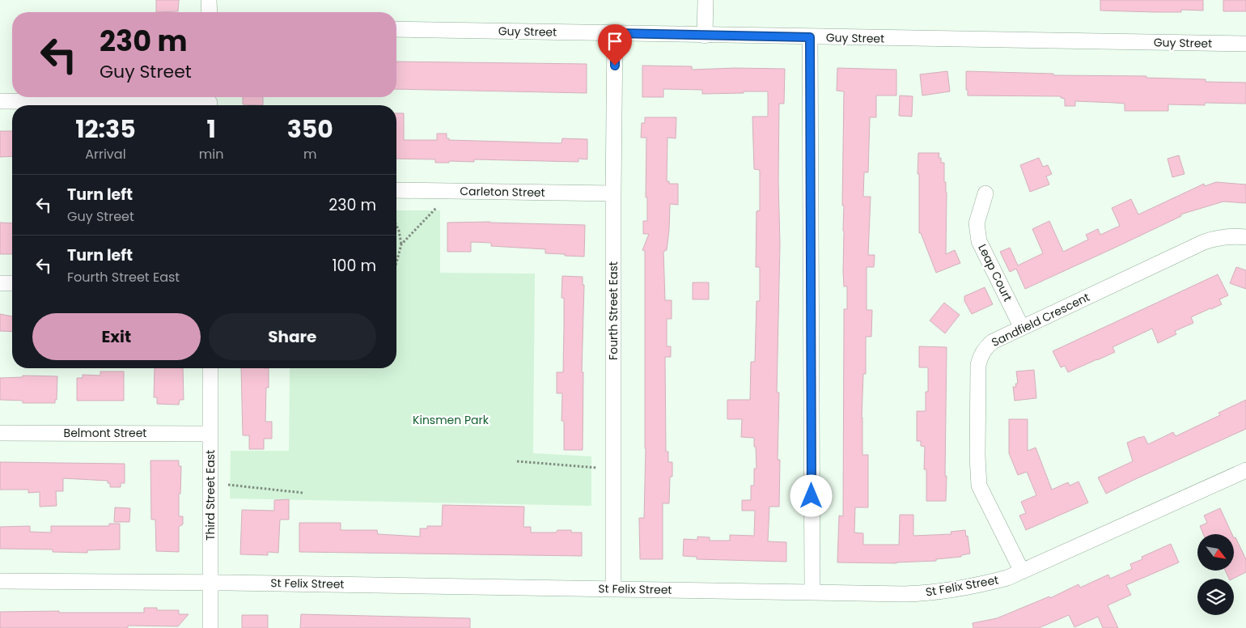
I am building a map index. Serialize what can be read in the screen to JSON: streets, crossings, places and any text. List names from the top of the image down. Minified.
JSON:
{"streets":{"street":["Guy Street","Carleton Street","Leap Court","Fourth Street East","Sandfield Crescent","Belmont Street","Third Street East","St Felix Street"]},"crossings":[["Guy Street","Fourth Street East"],["Carleton Street","Fourth Street East"],["Leap Court","Sandfield Crescent"],["Fourth Street East","St Felix Street"],["Sandfield Crescent","St Felix Street"],["Belmont Street","Third Street East"],["Third Street East","St Felix Street"]],"parks":["Kinsmen Park"],"north":"bottom right","page":{"turn":["230 m","Guy Street"],"eta":["12:35","Arrival","1","min","350","m"],"list":[{"name":"Turn left","note":"Guy Street","value":"230 m"},{"name":"Turn left","note":"Fourth Street East","value":"100 m"}],"buttons":["Exit","Share"]}}
